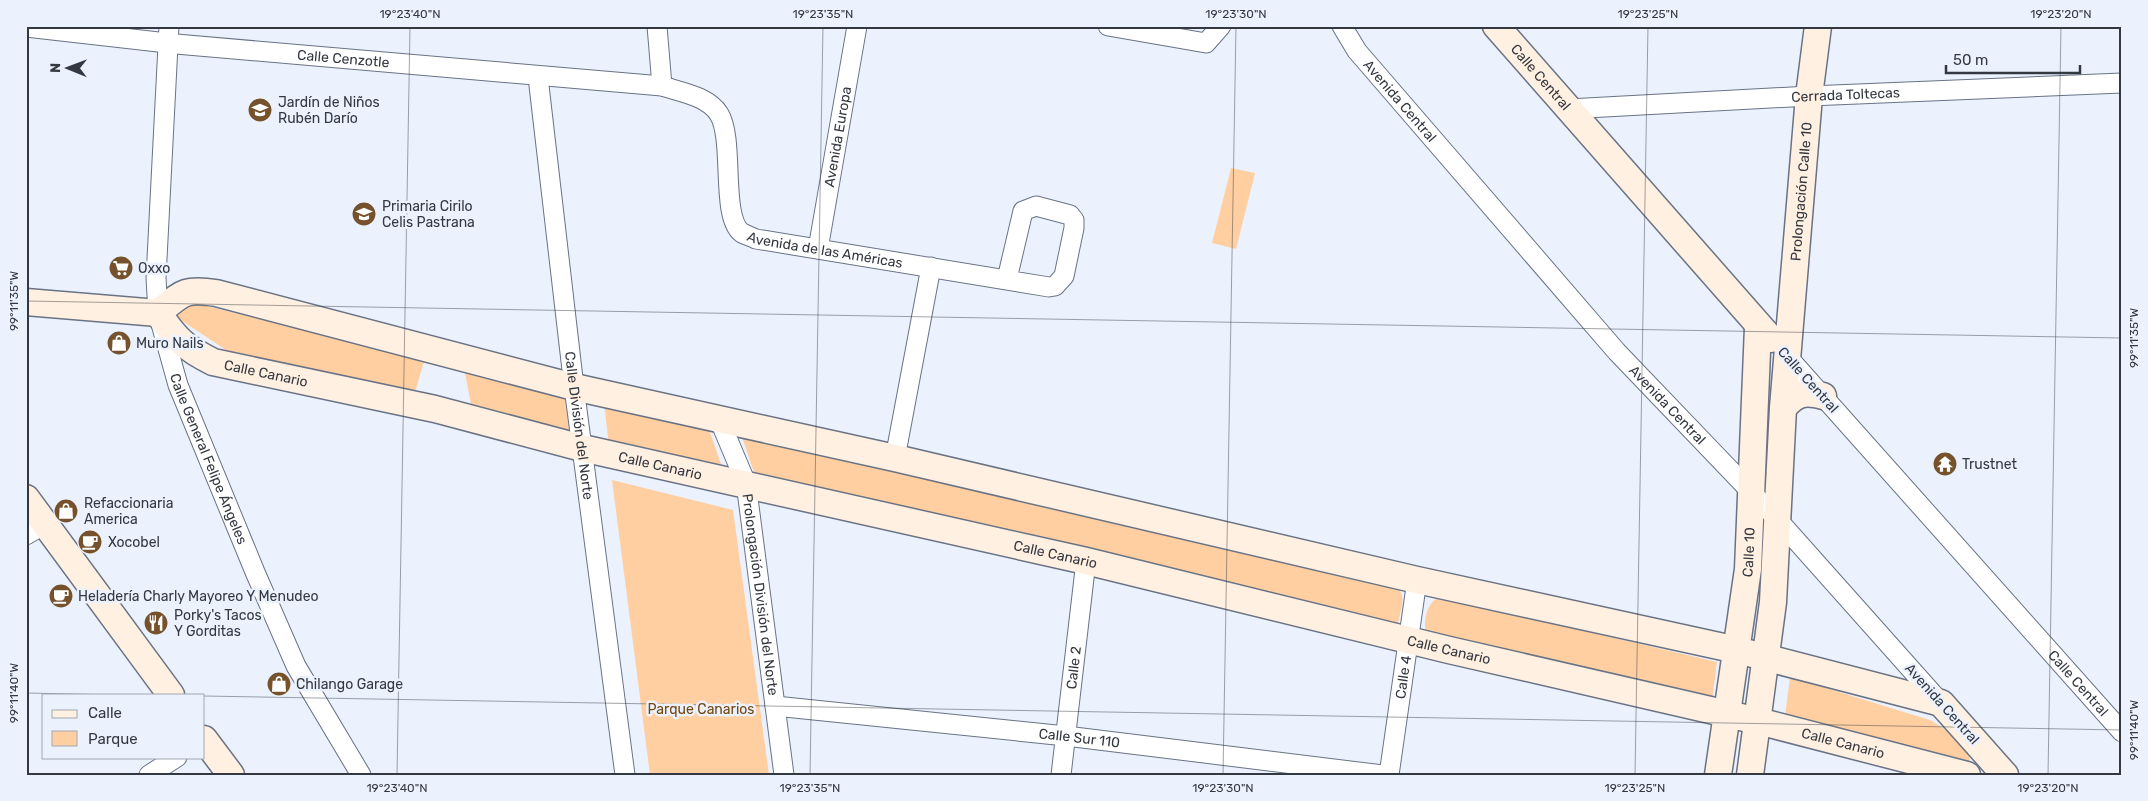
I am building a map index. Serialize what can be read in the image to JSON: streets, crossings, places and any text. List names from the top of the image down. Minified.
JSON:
{"streets":{"street":["Calle Cenzotle","Calle Central","Cerrada Toltecas","Avenida Central","Avenida Europa","Prolongación Calle 10","Avenida de las Américas","Calle Canario","Calle División del Norte","Calle General Felipe Ángeles","Calle 10","Prolongación División del Norte","Calle 2","Calle 4","Calle Sur 110"]},"crossings":[["Calle Cenzotle","Avenida de las Américas"],["Calle Cenzotle","Calle División del Norte"],["Calle Cenzotle","Calle General Felipe Ángeles"],["Calle Central","Cerrada Toltecas"],["Calle Central","Prolongación Calle 10"],["Calle Central","Calle 10"],["Cerrada Toltecas","Prolongación Calle 10"],["Avenida Central","Calle 10"],["Avenida Europa","Avenida de las Américas"],["Prolongación Calle 10","Calle 10"],["Calle Canario","Calle División del Norte"],["Calle Canario","Calle General Felipe Ángeles"],["Calle Canario","Calle 10"],["Calle Canario","Prolongación División del Norte"],["Calle Canario","Calle 2"],["Calle Canario","Calle 4"],["Prolongación División del Norte","Calle Sur 110"],["Calle 2","Calle Sur 110"]],"parks":["Parque Canarios"],"places":{"school or university":["Jardín de Niños Rubén Darío","Primaria Cirilo Celis Pastrana"],"supermarket":["Oxxo"],"shop":["Muro Nails","Refaccionaria America","Chilango Garage"],"temple":["Trustnet"],"cafe":["Xocobel","Heladería Charly Mayoreo Y Menudeo"],"restaurant":["Porky's Tacos Y Gorditas"]},"legend":["Calle","Parque"],"scale_bar":"50 m","north":"left","coordinates":["19°23'40\"N","19°23'35\"N","19°23'30\"N","19°23'25\"N","19°23'20\"N","99°11'35\"W","99°11'40\"W"]}
